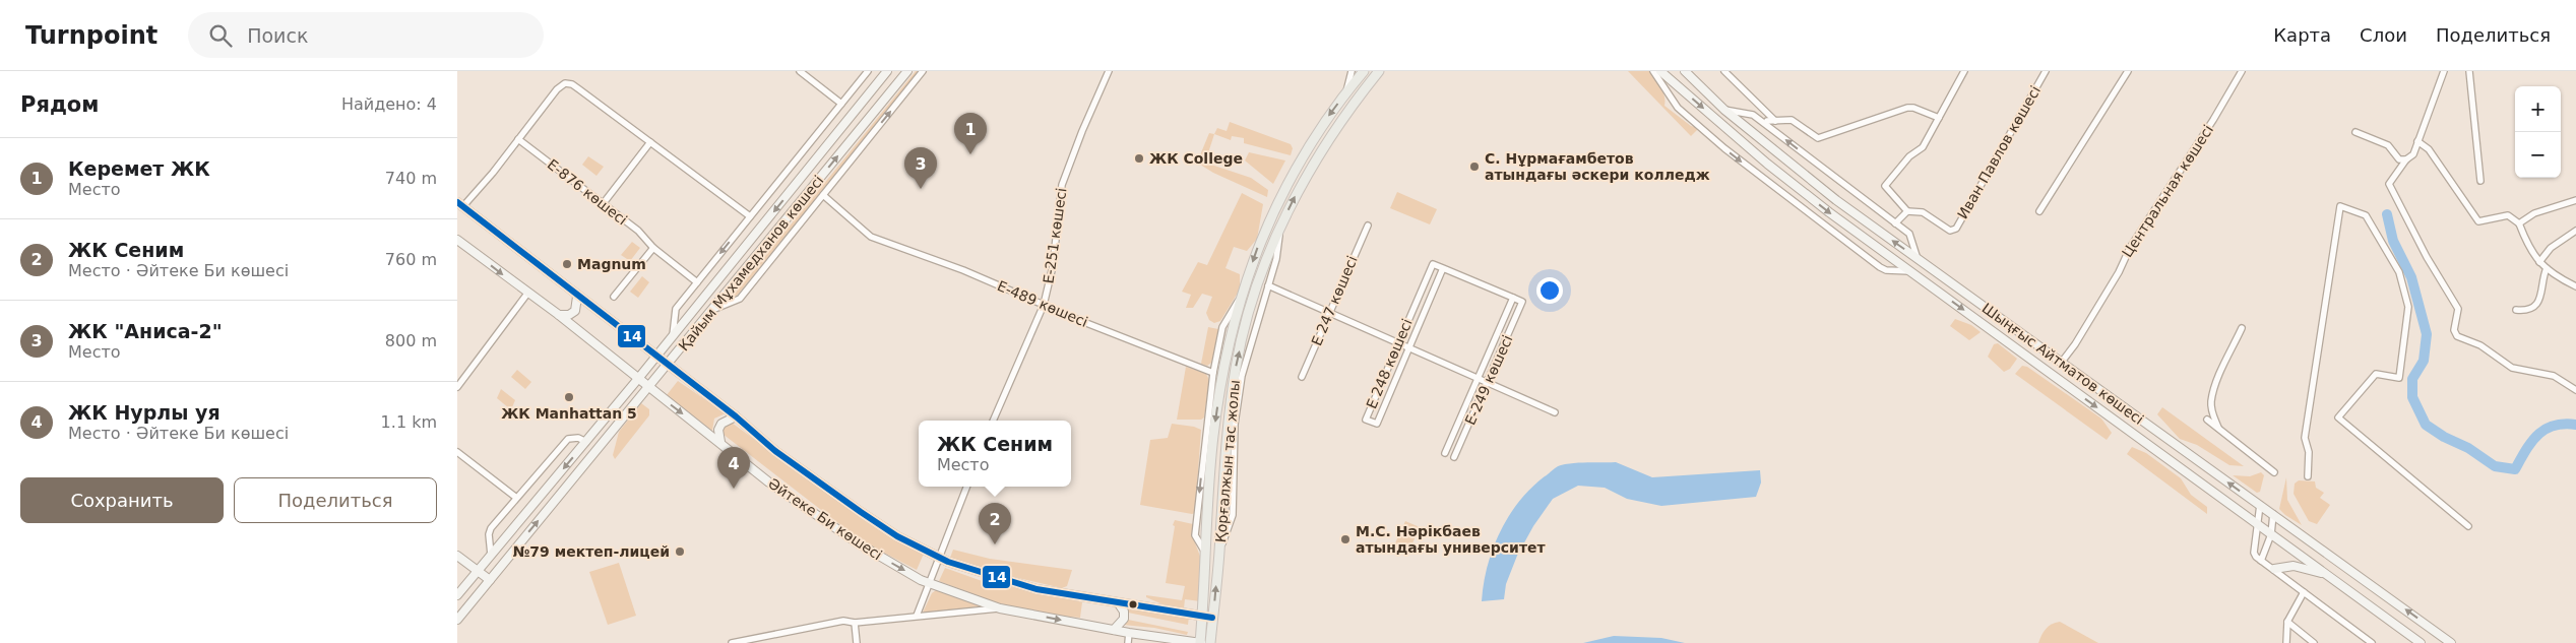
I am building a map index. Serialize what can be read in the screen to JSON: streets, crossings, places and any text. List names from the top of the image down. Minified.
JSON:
{"streets":{"main road":["Қайым Мұхамедханов көшесі","Шыңғыс Айтматов көшесі","Қорғалжын тас жолы","Әйтеке Би көшесі"],"street":["Иван Павлов көшесі","Центральная көшесі","Е-876 көшесі","Е-251 көшесі","Е 247 көшесі","Е-489 көшесі","Е 248 көшесі","Е-249 көшесі"]},"crossings":[["Центральная көшесі","Шыңғыс Айтматов көшесі"],["Е-251 көшесі","Е-489 көшесі"],["Қайым Мұхамедханов көшесі","Әйтеке Би көшесі"],["Қорғалжын тас жолы","Әйтеке Би көшесі"]],"places":["ЖК College","С. Нұрмағамбетов атындағы әскери колледж","Magnum","ЖК Manhattan 5","М.С. Нәрікбаев атындағы университет","№79 мектеп-лицей"],"lines":["transit line 14"],"page":{"header":"Turnpoint","search":"Поиск","nav":["Карта","Слои","Поделиться"],"heading":["Рядом","Найдено: 4"],"map_buttons":["+","−"],"pins":["1","3","4","2"],"list":[{"mark":"1","name":"Керемет ЖК","note":"Место","value":"740 m"},{"mark":"2","name":"ЖК Сеним","note":"Место · Әйтеке Би көшесі","value":"760 m"},{"mark":"3","name":"ЖК \"Аниса-2\"","note":"Место","value":"800 m"},{"mark":"4","name":"ЖК Нурлы уя","note":"Место · Әйтеке Би көшесі","value":"1.1 km"}],"popup":["ЖК Сеним","Место"],"buttons":["Сохранить","Поделиться"]}}
